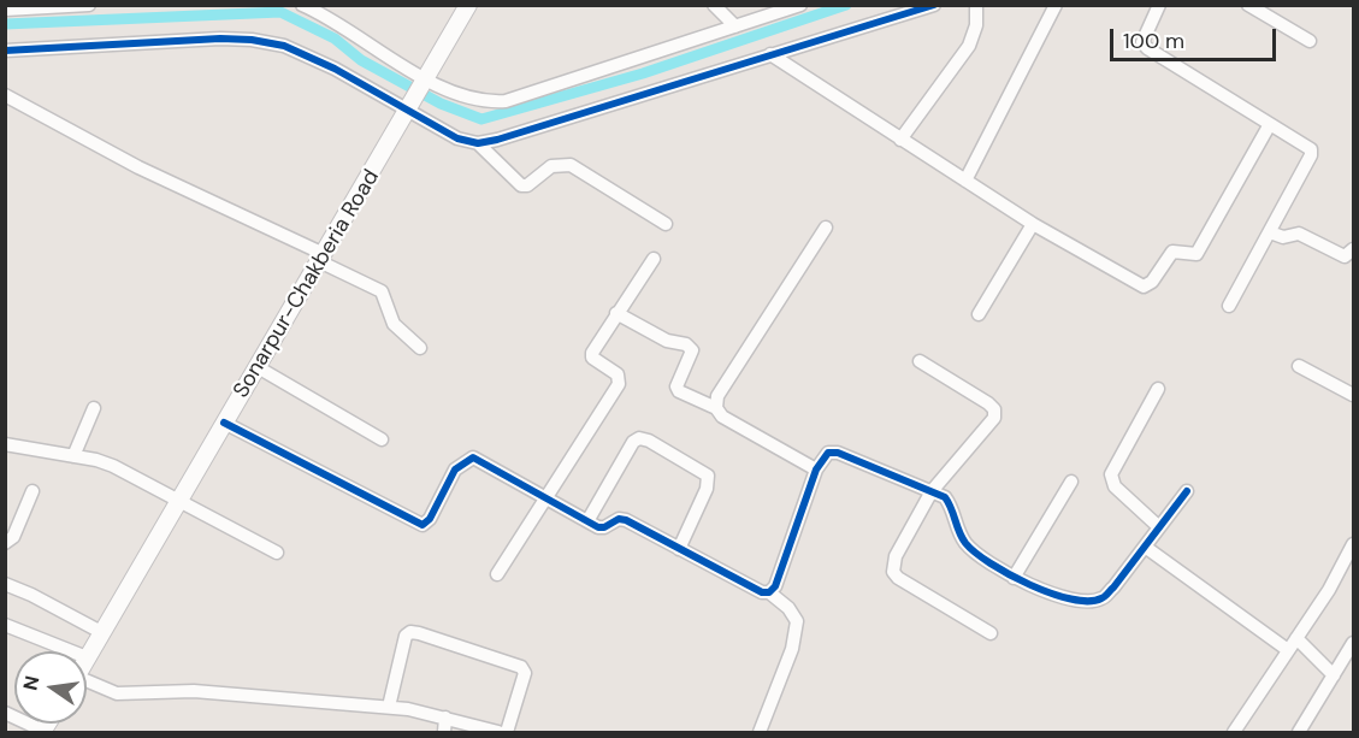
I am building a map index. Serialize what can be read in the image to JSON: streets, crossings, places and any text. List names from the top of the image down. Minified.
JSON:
{"streets":{"main road":["Sonarpur-Chakberia Road"]},"scale_bar":"100 m","north":"left"}
